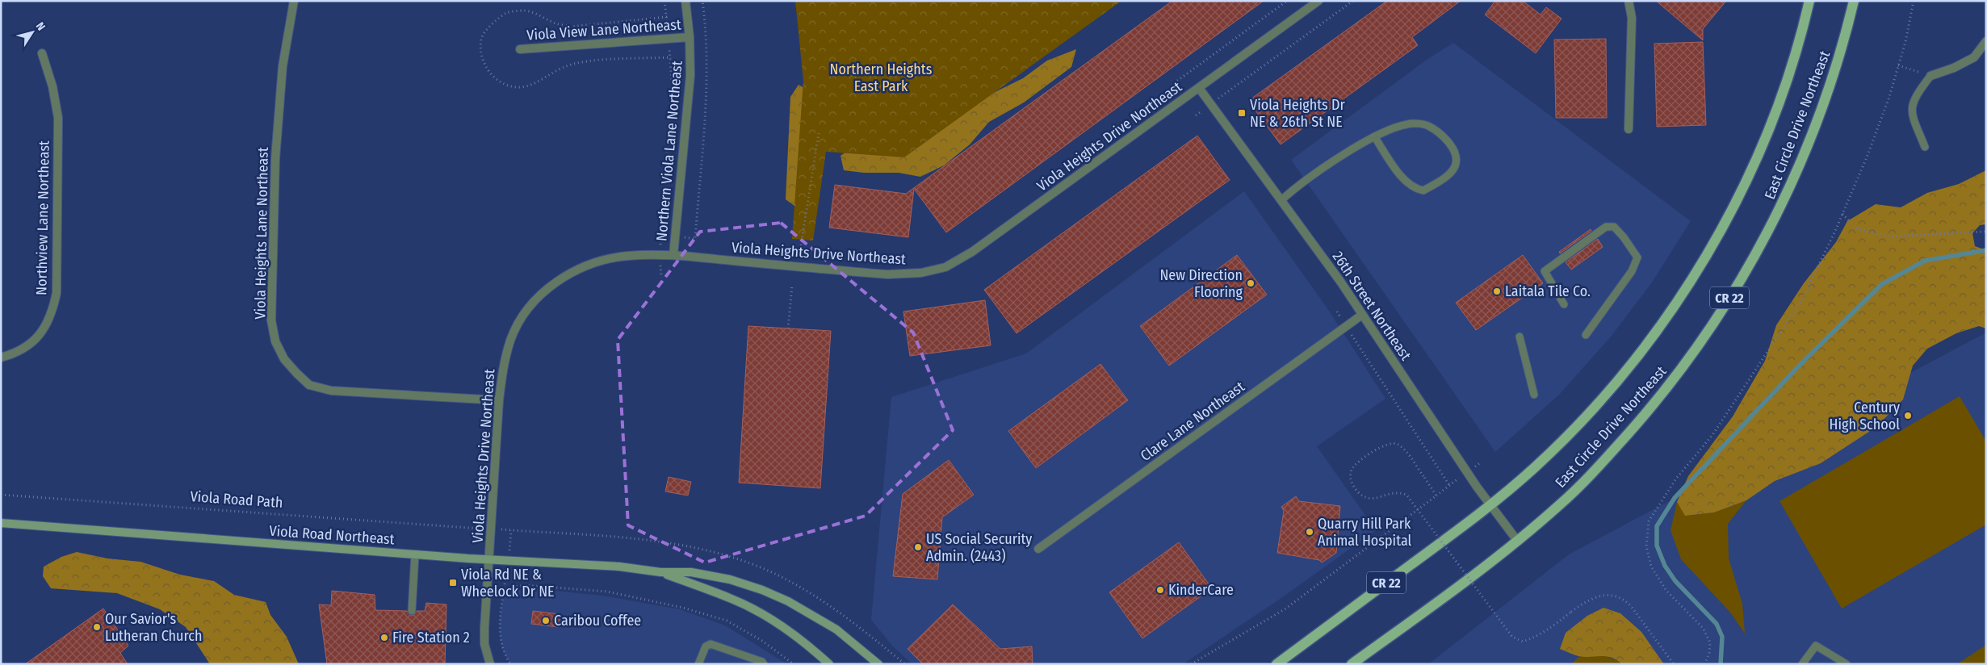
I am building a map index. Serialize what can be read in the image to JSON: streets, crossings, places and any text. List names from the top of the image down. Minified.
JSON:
{"streets":{"main road":["East Circle Drive Northeast","CR 22","Viola Road Northeast"],"street":["Viola View Lane Northeast","Viola Heights Drive Northeast","Northern Viola Lane Northeast","Northview Lane Northeast","Viola Heights Lane Northeast","26th Street Northeast","Clare Lane Northeast"],"path":["Viola Road Path"]},"crossings":[["Viola View Lane Northeast","Northern Viola Lane Northeast"],["East Circle Drive Northeast","26th Street Northeast"],["Viola Heights Drive Northeast","Northern Viola Lane Northeast"],["Viola Heights Drive Northeast","Viola Heights Lane Northeast"],["Viola Heights Drive Northeast","26th Street Northeast"],["Viola Heights Drive Northeast","Viola Road Northeast"],["26th Street Northeast","Clare Lane Northeast"]],"parks":["Northern Heights East Park"],"places":{"transit":["Viola Heights Dr NE & 26th St NE","Viola Rd NE & Wheelock Dr NE"],"other":["New Direction Flooring","Laitala Tile Co.","Century High School","Quarry Hill Park Animal Hospital","US Social Security Admin. (2443)","KinderCare","Caribou Coffee","Our Savior's Lutheran Church","Fire Station 2"]},"north":"top right"}
